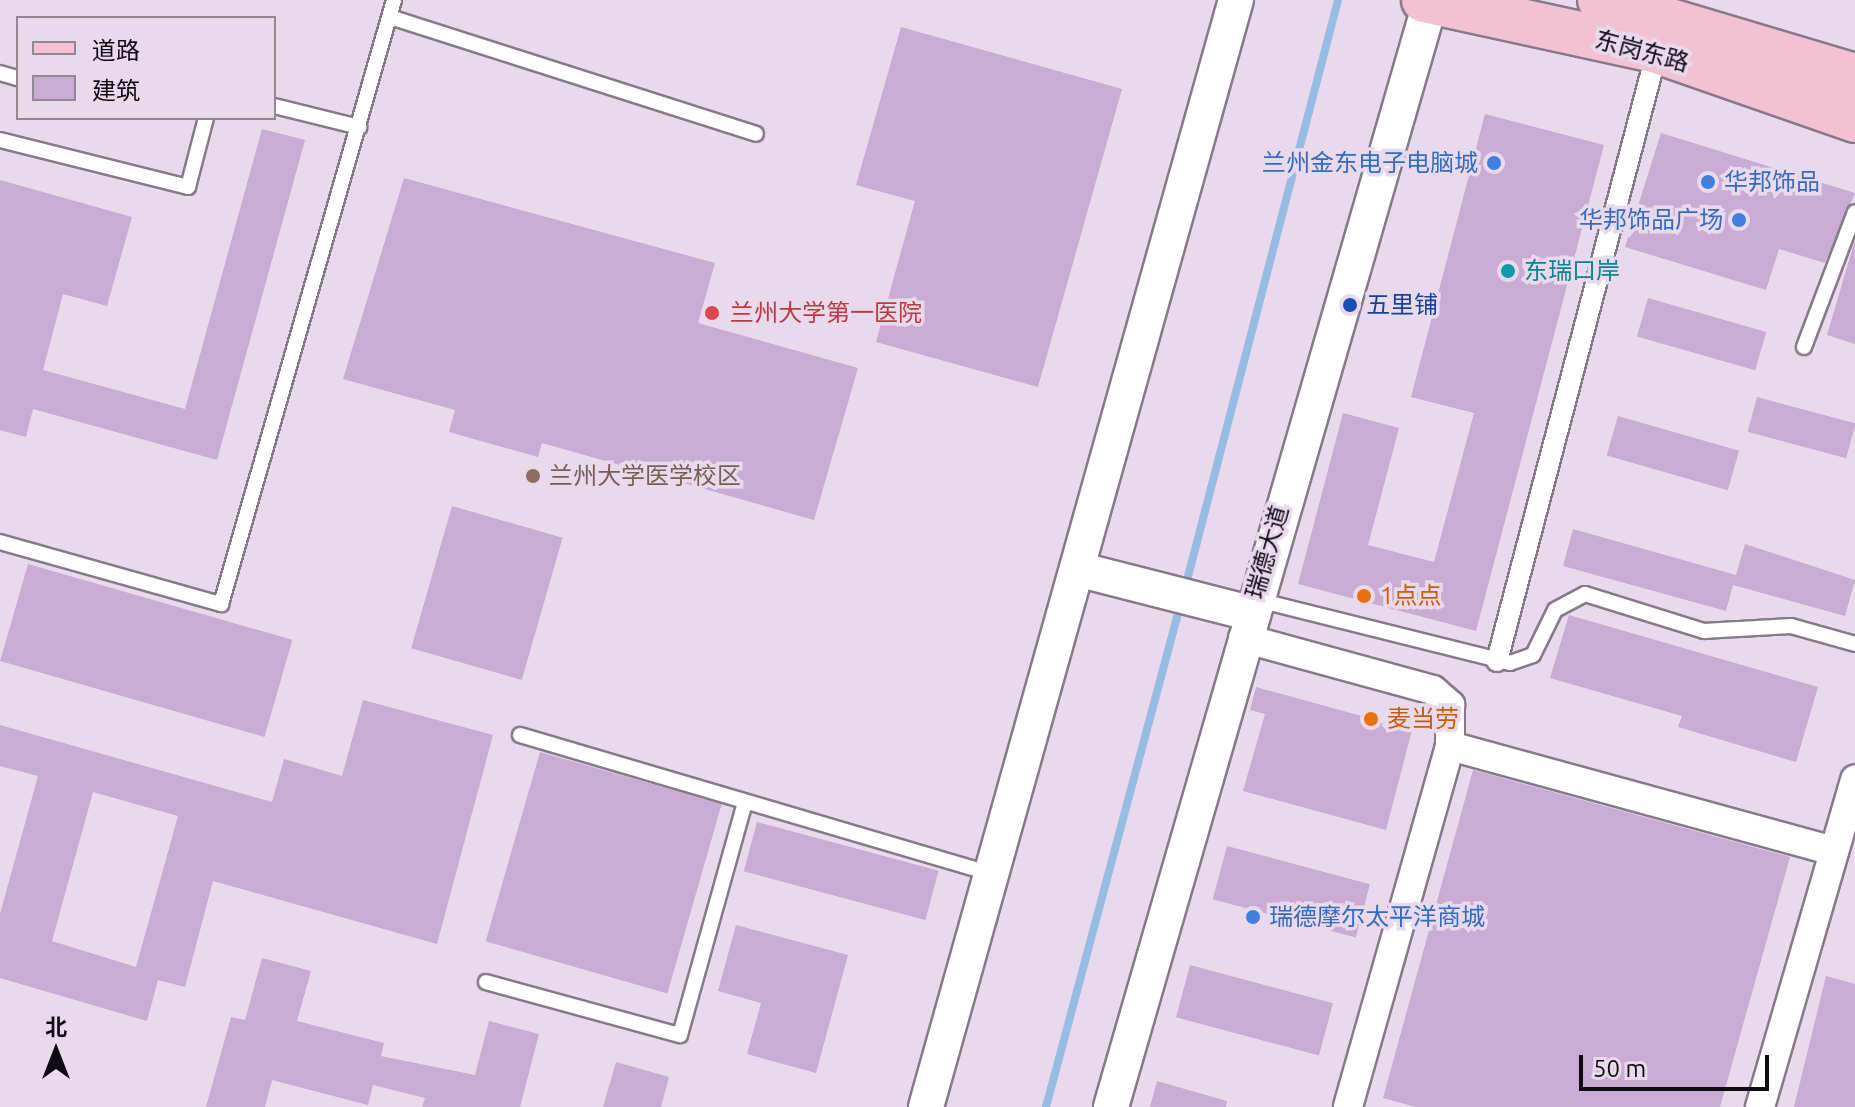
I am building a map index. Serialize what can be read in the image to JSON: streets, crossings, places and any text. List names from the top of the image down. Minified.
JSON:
{"streets":{"main road":["东岗东路"],"street":["瑞德大道"]},"crossings":[["东岗东路","瑞德大道"]],"places":["兰州金东电子电脑城","华邦饰品","华邦饰品广场","东瑞口岸","五里铺","兰州大学第一医院","兰州大学医学校区","1点点","麦当劳","瑞德摩尔太平洋商城"],"legend":["道路","建筑"],"scale_bar":"50 m","north":"top"}
